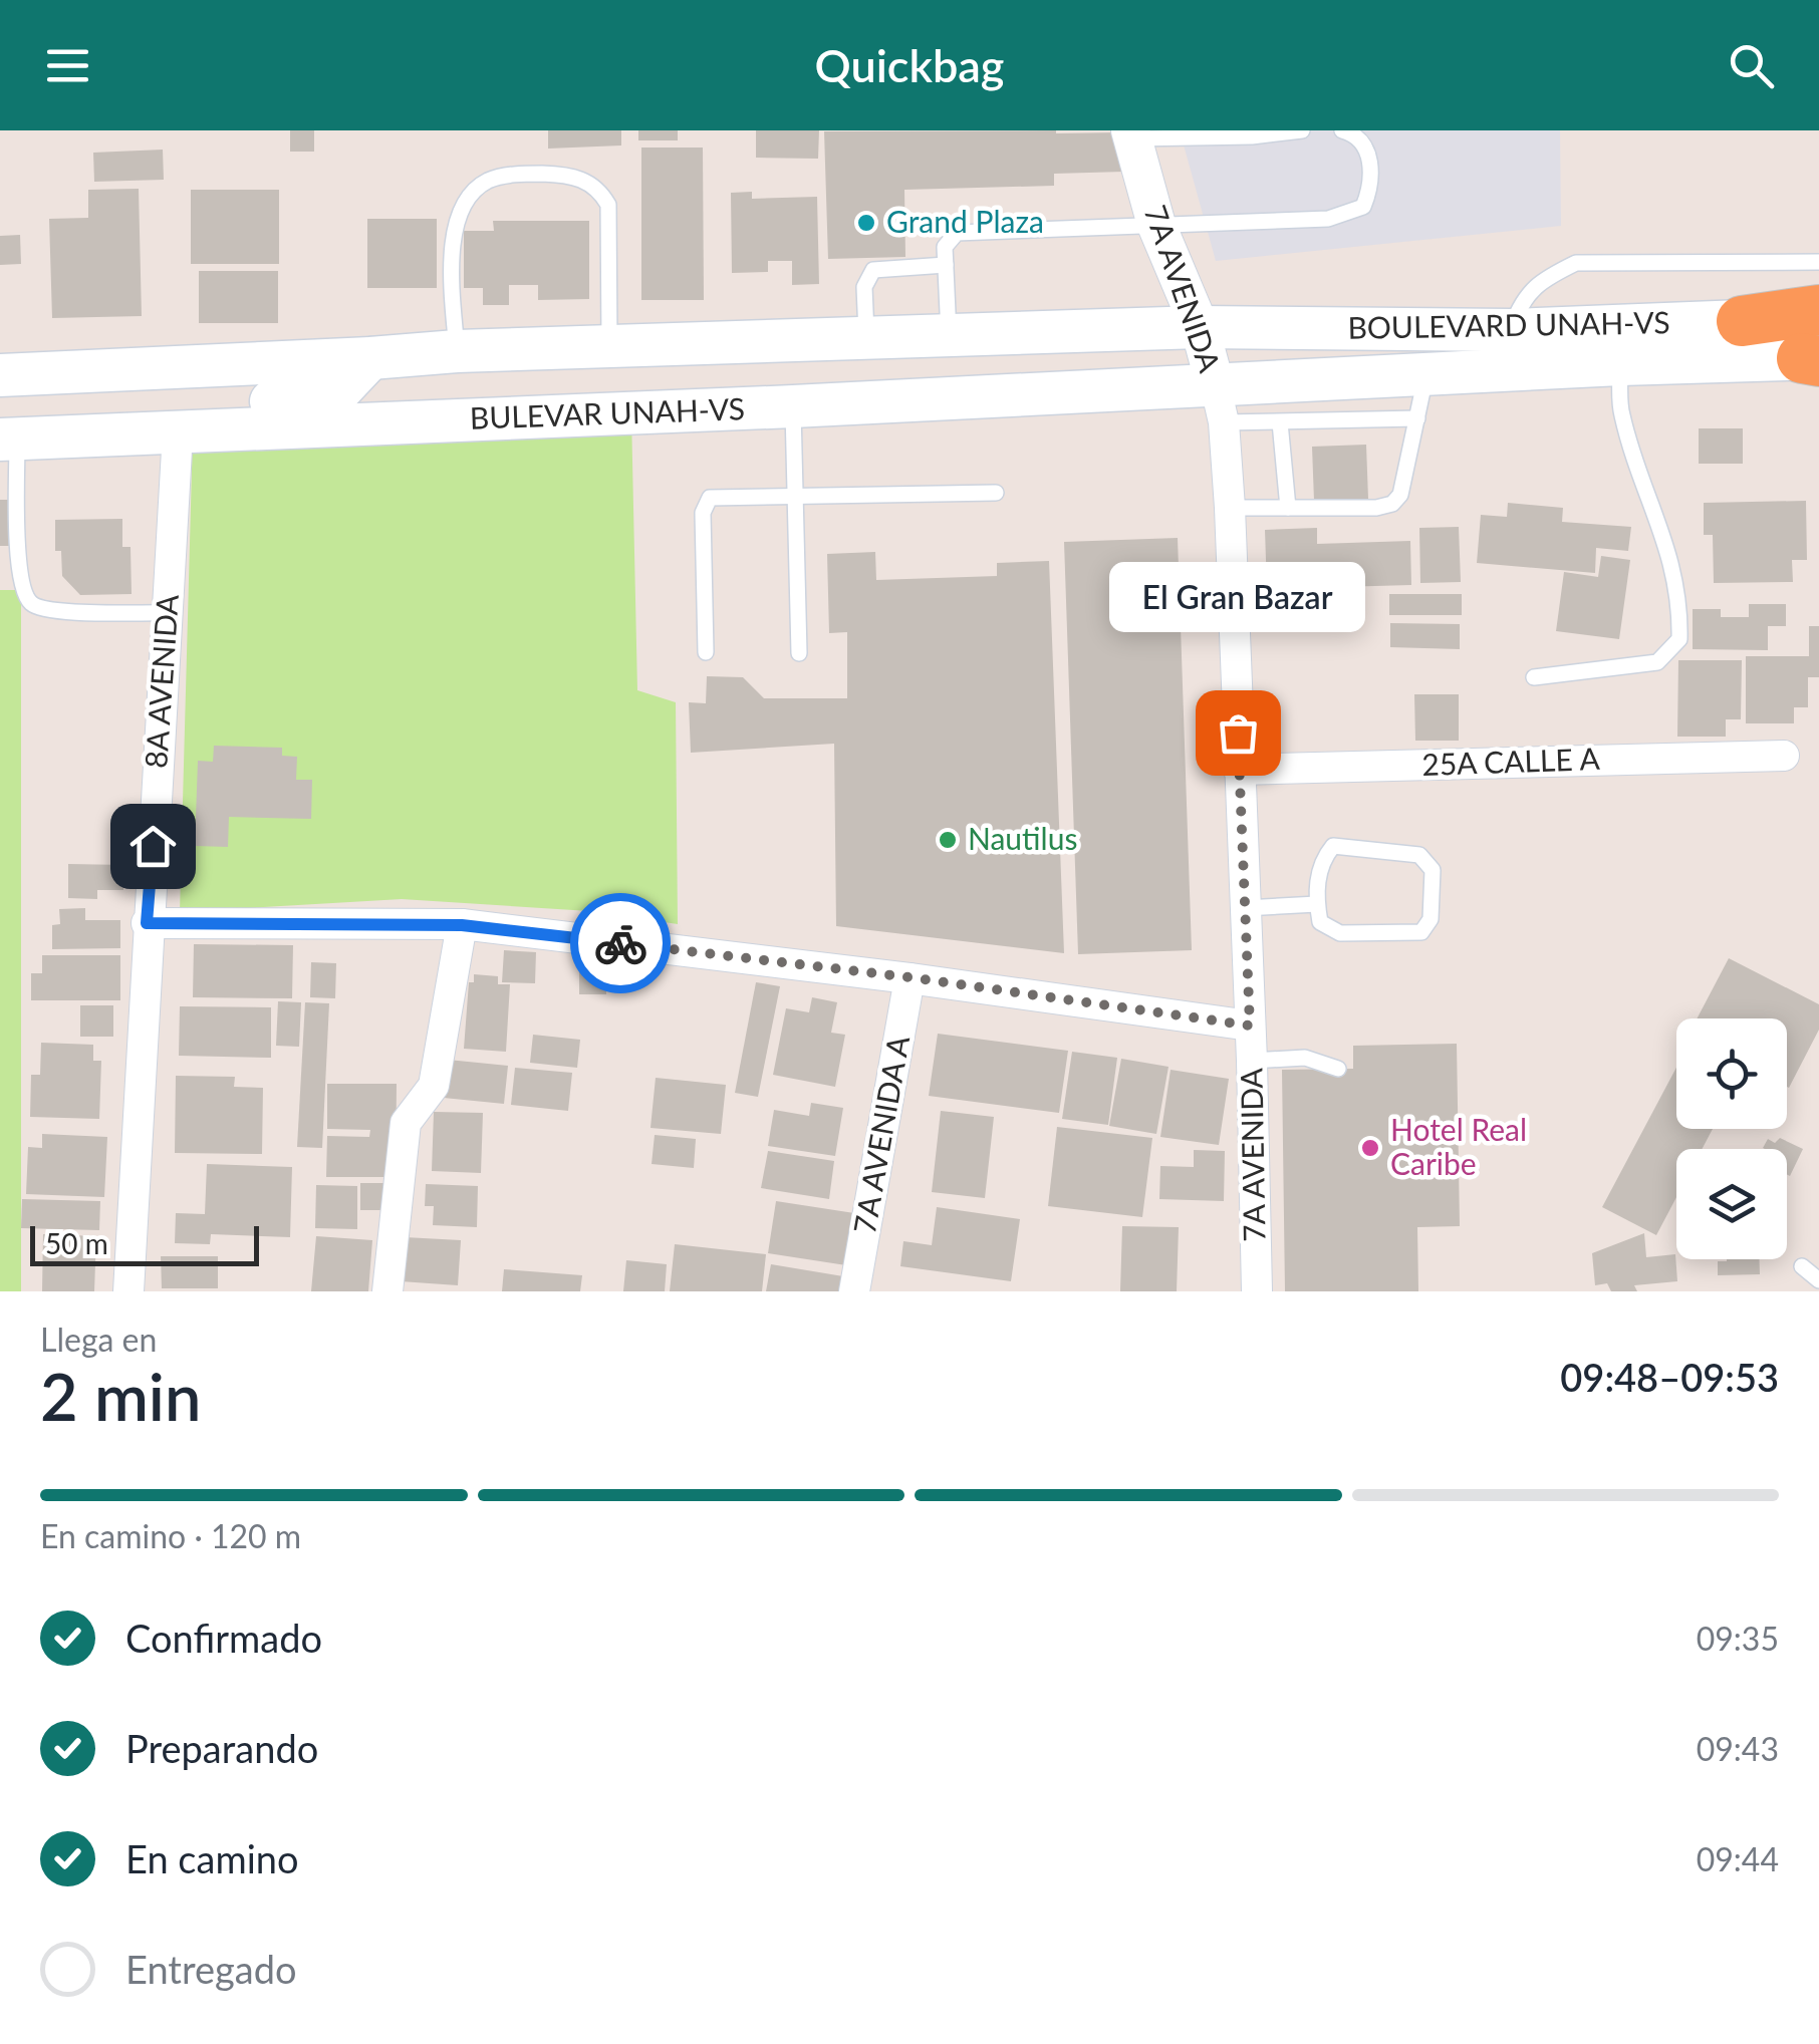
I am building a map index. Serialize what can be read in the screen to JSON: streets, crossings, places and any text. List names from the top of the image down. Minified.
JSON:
{"streets":{"main road":["BOULEVARD UNAH-VS","BULEVAR UNAH-VS"],"street":["7A AVENIDA","8A AVENIDA","25A CALLE A","7A AVENIDA A"]},"crossings":[["7A AVENIDA","BOULEVARD UNAH-VS"],["7A AVENIDA","BULEVAR UNAH-VS"],["7A AVENIDA","25A CALLE A"],["BOULEVARD UNAH-VS","BULEVAR UNAH-VS"],["BULEVAR UNAH-VS","8A AVENIDA"]],"places":["Grand Plaza","El Gran Bazar","Nautilus","Hotel Real Caribe"],"scale_bar":"50 m","page":{"header":"Quickbag","bubble":"El Gran Bazar","scale":"50 m","heading":["2 min","Llega en","09:48–09:53"],"bar":"En camino · 120 m","list":[["Confirmado","09:35"],["Preparando","09:43"],["En camino","09:44"],"Entregado"]}}
